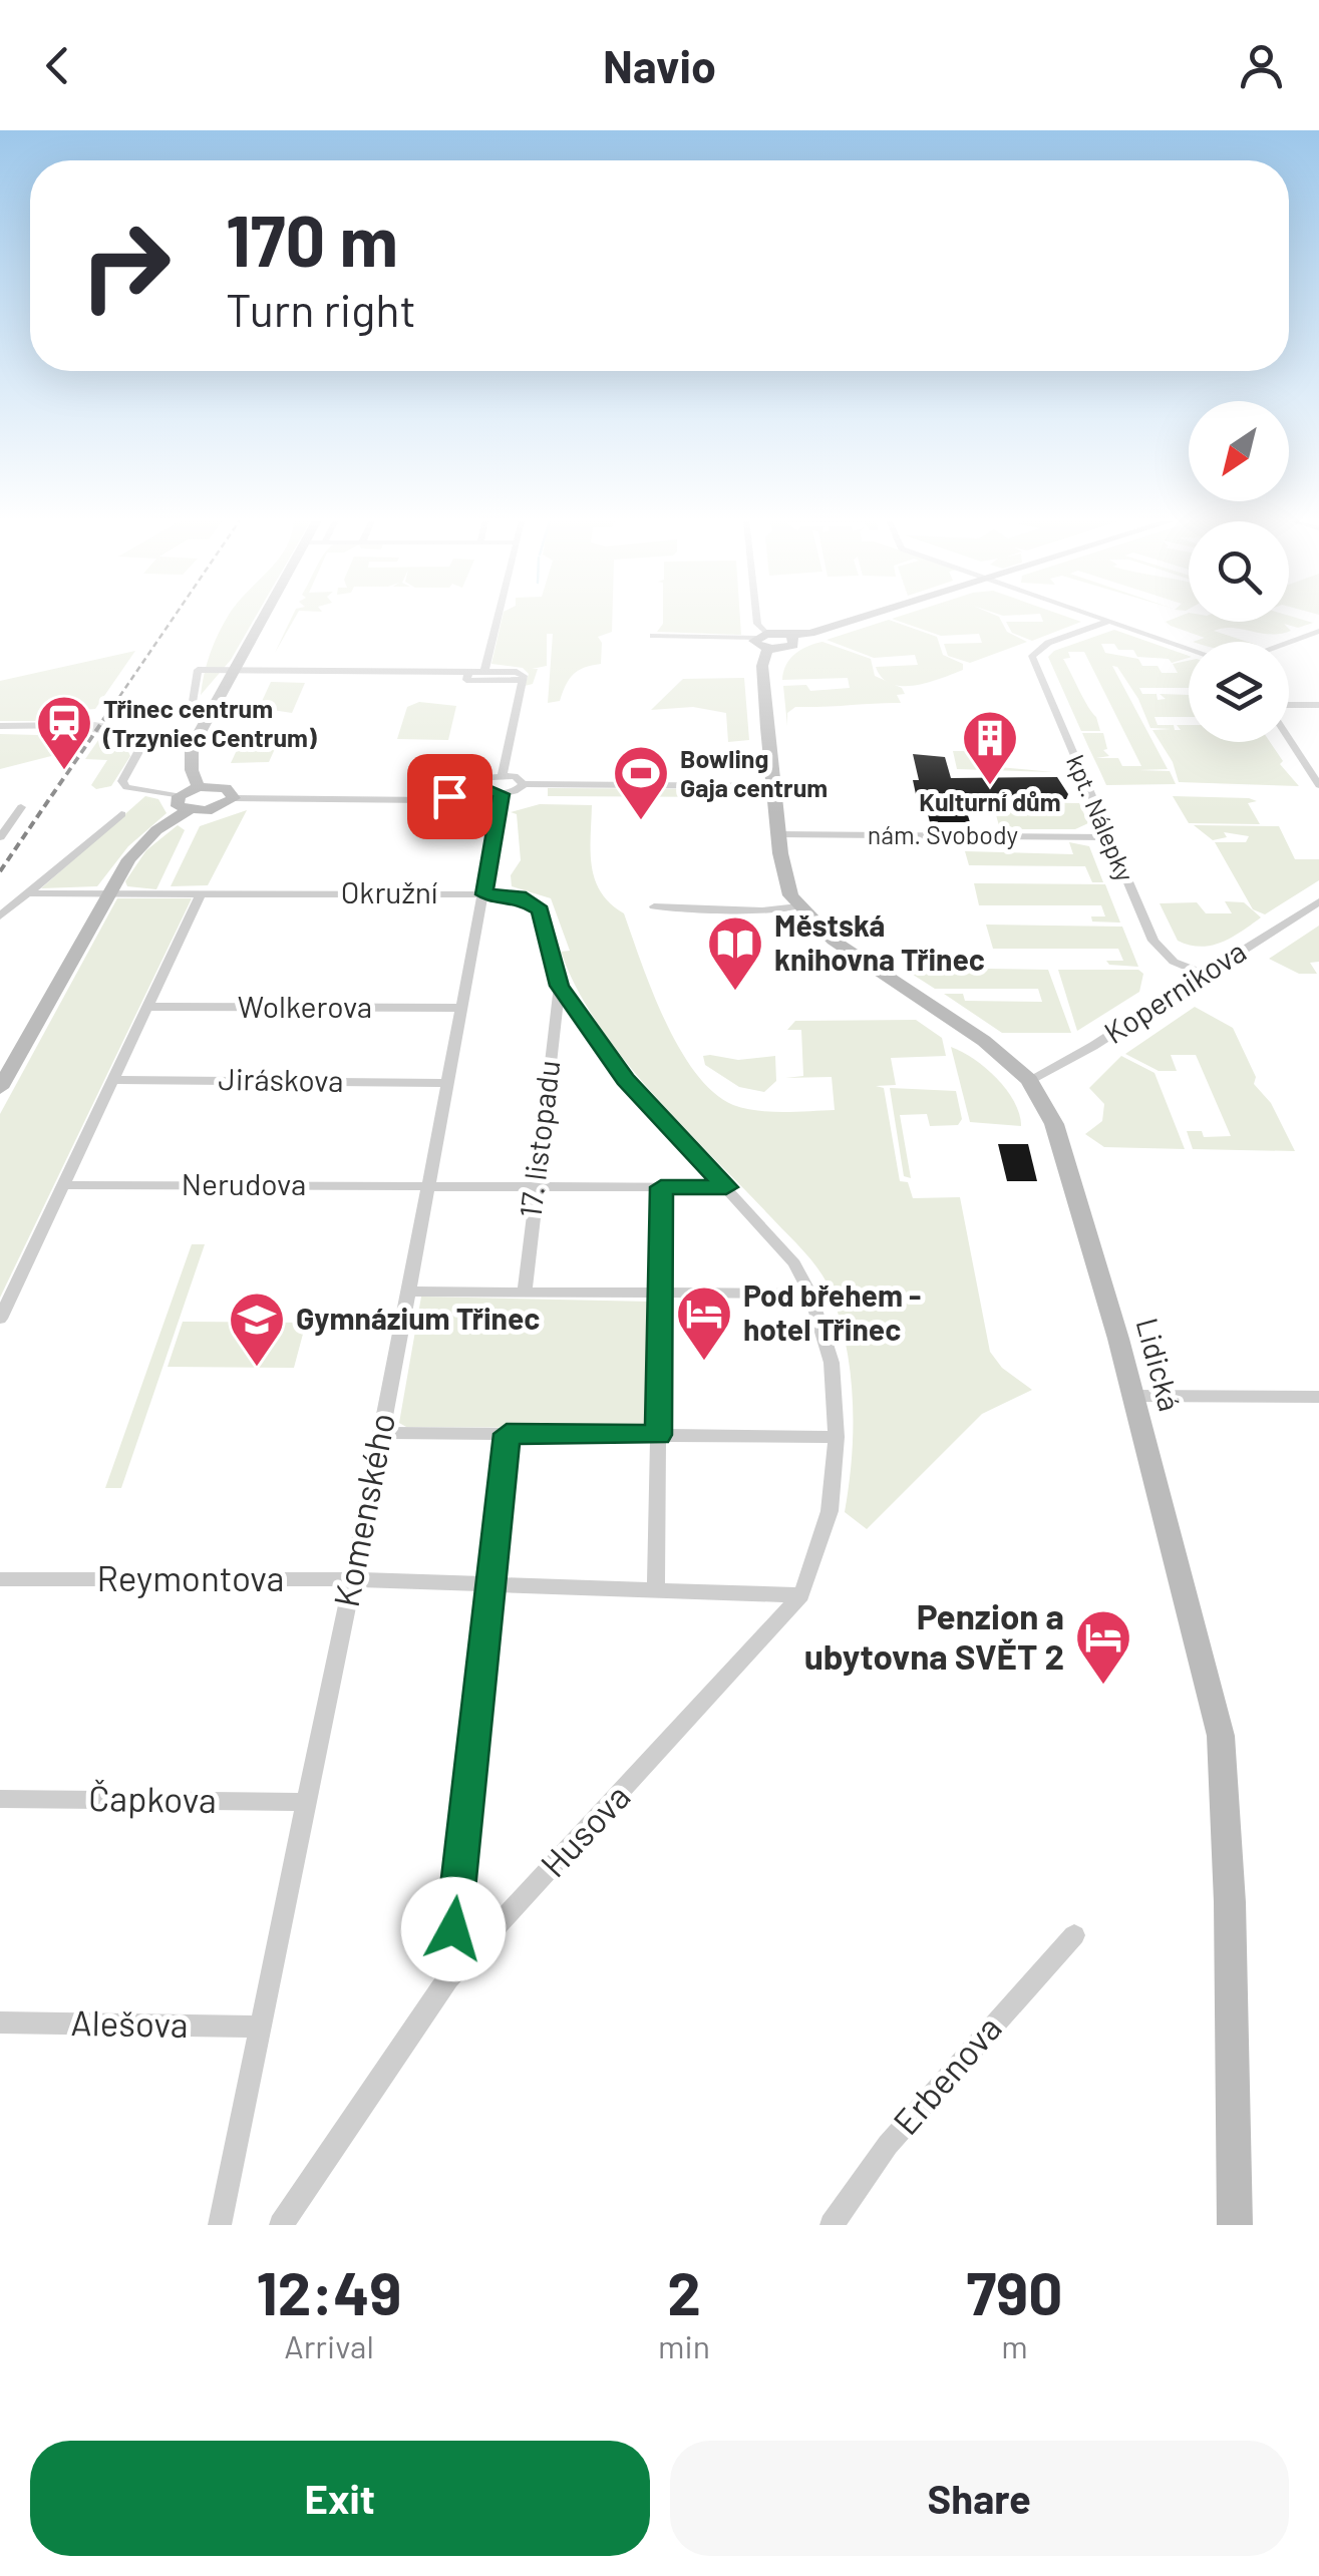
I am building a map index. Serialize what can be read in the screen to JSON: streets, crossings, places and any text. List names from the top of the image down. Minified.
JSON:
{"streets":{"street":["kpt. Nálepky","nám. Svobody","Okružní","Kopernikova","Wolkerova","Jiráskova","17. listopadu","Nerudova","Lidická","Komenského","Reymontova","Čapkova","Husova","Alešova","Erbenova"]},"crossings":[["kpt. Nálepky","nám. Svobody"],["kpt. Nálepky","Kopernikova"],["nám. Svobody","Lidická"],["Okružní","17. listopadu"],["Okružní","Nerudova"],["Okružní","Komenského"],["Okružní","Reymontova"],["Okružní","Husova"],["Kopernikova","Lidická"],["Wolkerova","Komenského"],["Jiráskova","Komenského"],["17. listopadu","Nerudova"],["Nerudova","Komenského"],["Komenského","Reymontova"],["Komenského","Čapkova"],["Komenského","Alešova"],["Reymontova","Husova"]],"places":{"station":["Třinec centrum (Trzyniec Centrum)"],"building":["Kulturní dům"],"sports":["Bowling Gaja centrum"],"library":["Městská knihovna Třinec"],"hotel":["Pod břehem - hotel Třinec","Penzion a ubytovna SVĚT 2"],"school or university":["Gymnázium Třinec"]},"north":"bottom left","page":{"header":"Navio","turn":["170 m","Turn right"],"eta":["12:49","Arrival","2","min","790","m"],"buttons":["Exit","Share"]}}
